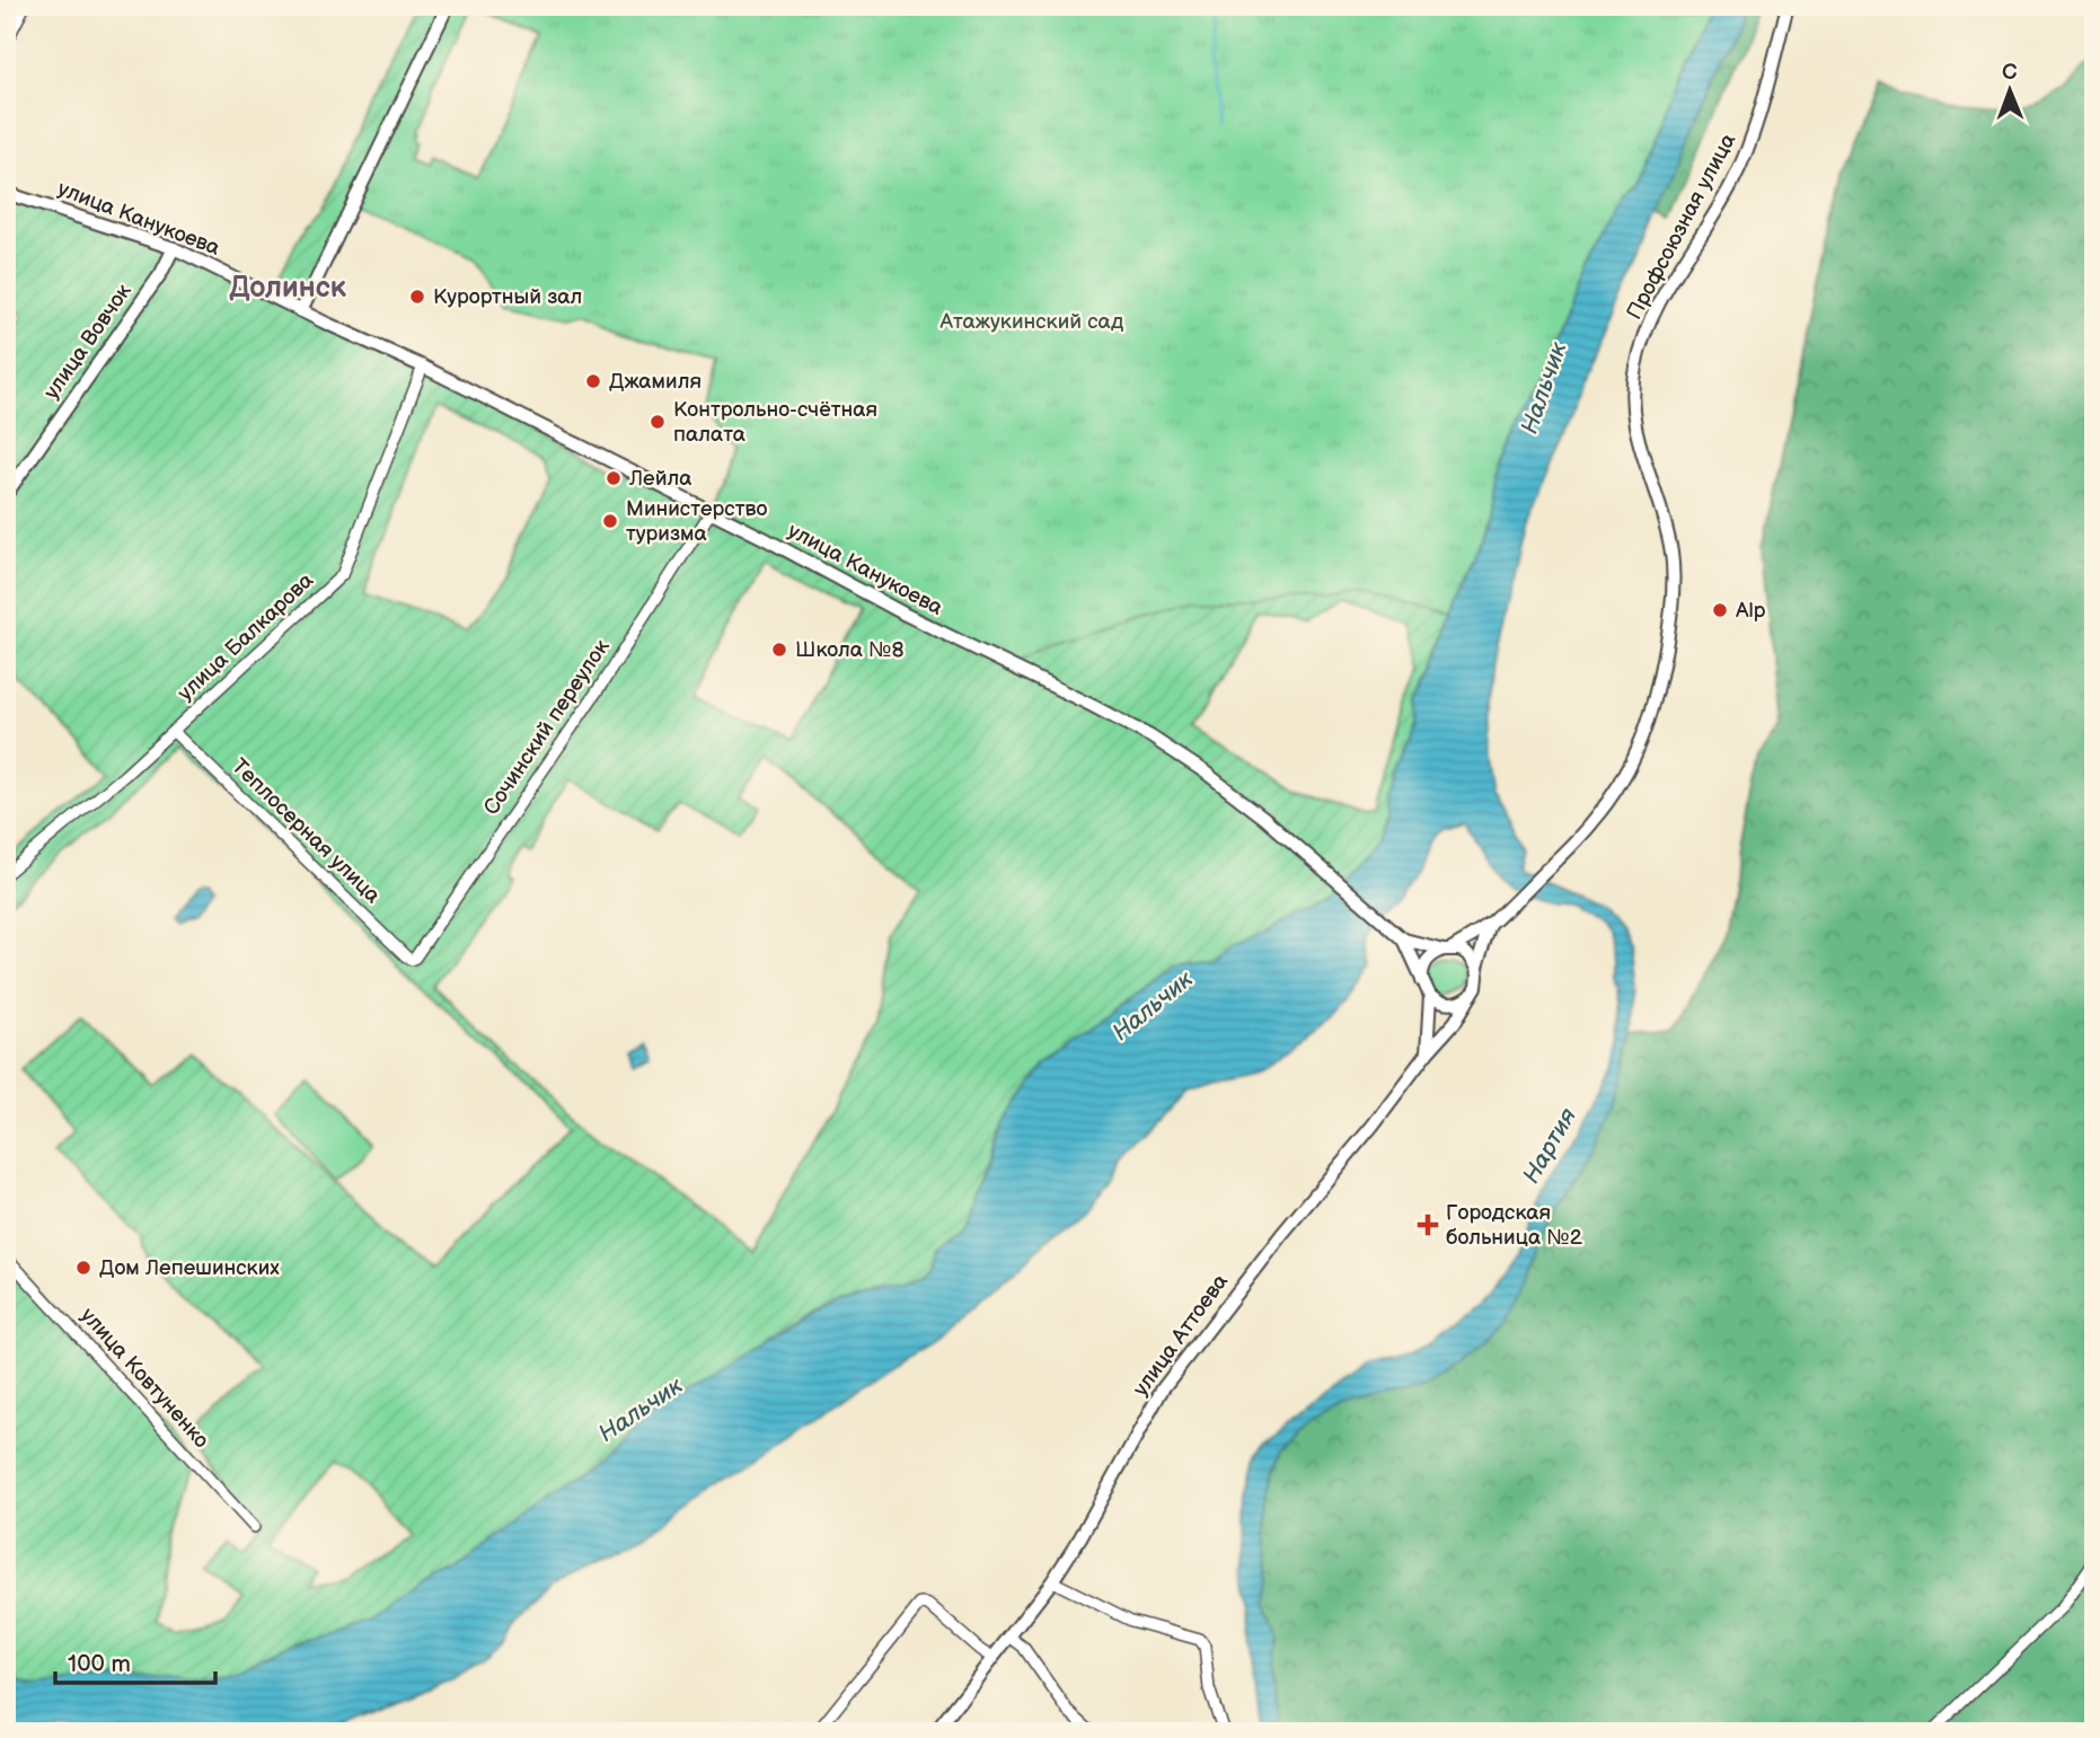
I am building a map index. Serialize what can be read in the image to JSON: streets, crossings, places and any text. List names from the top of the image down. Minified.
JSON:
{"streets":{"street":["улица Канукоева","Профсоюзная улица","улица Вовчок","улица Балкарова","Сочинский переулок","Теплосерная улица","улица Аттоева","улица Ковтуненко"]},"crossings":[["улица Канукоева","улица Вовчок"],["улица Канукоева","улица Балкарова"],["улица Канукоева","Сочинский переулок"],["улица Балкарова","Теплосерная улица"],["Сочинский переулок","Теплосерная улица"]],"districts":["Долинск"],"water":["Нальчик","Нартия"],"parks":["Атажукинский сад"],"places":{"other":["Курортный зал","Джамиля","Контрольно-счётная палата","Лейла","Министерство туризма","Alp","Школа №8","Дом Лепешинских"],"health":["Городская больница №2"]},"scale_bar":"100 m","north":"top"}
